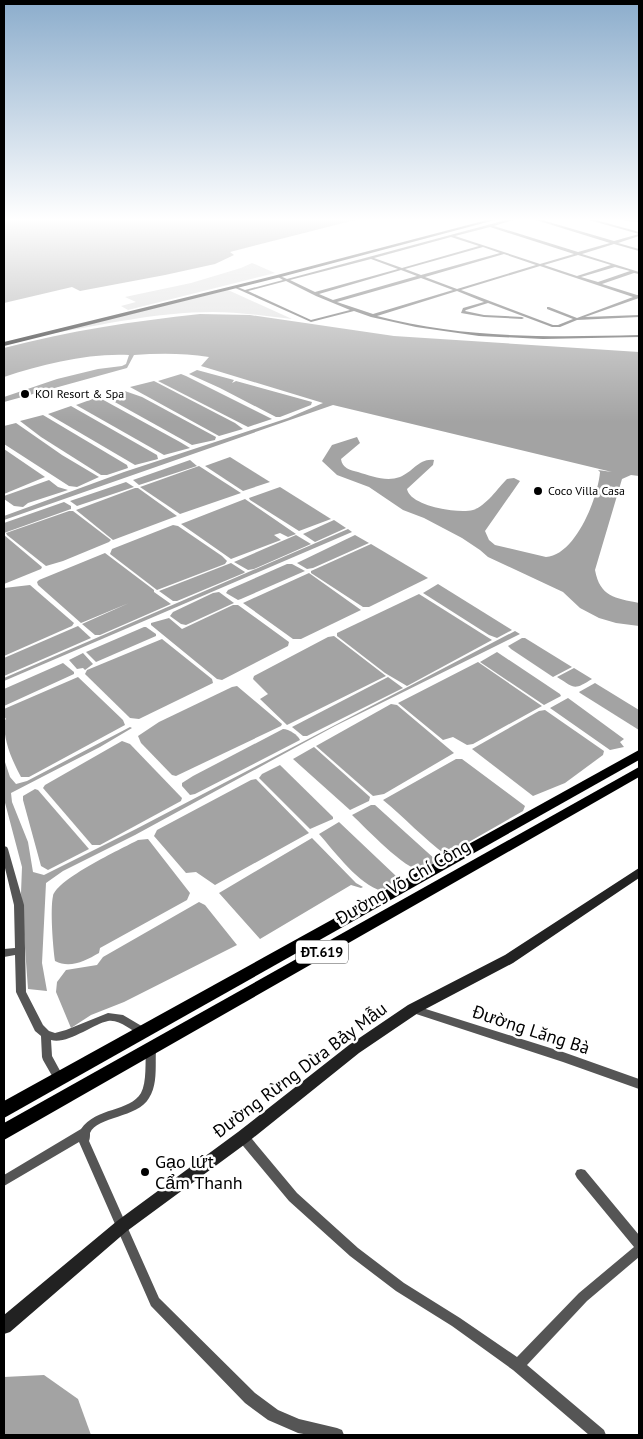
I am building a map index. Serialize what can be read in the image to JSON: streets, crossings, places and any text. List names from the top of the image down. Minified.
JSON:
{"streets":{"main road":["Đường Võ Chí Công","ĐT.619","Đường Rừng Dừa Bảy Mẫu"],"street":["Đường Lăng Bà"]},"crossings":[["Đường Lăng Bà","Đường Rừng Dừa Bảy Mẫu"]],"places":["KOI Resort & Spa","Coco Villa Casa","Gạo lứt Cẩm Thanh"]}
